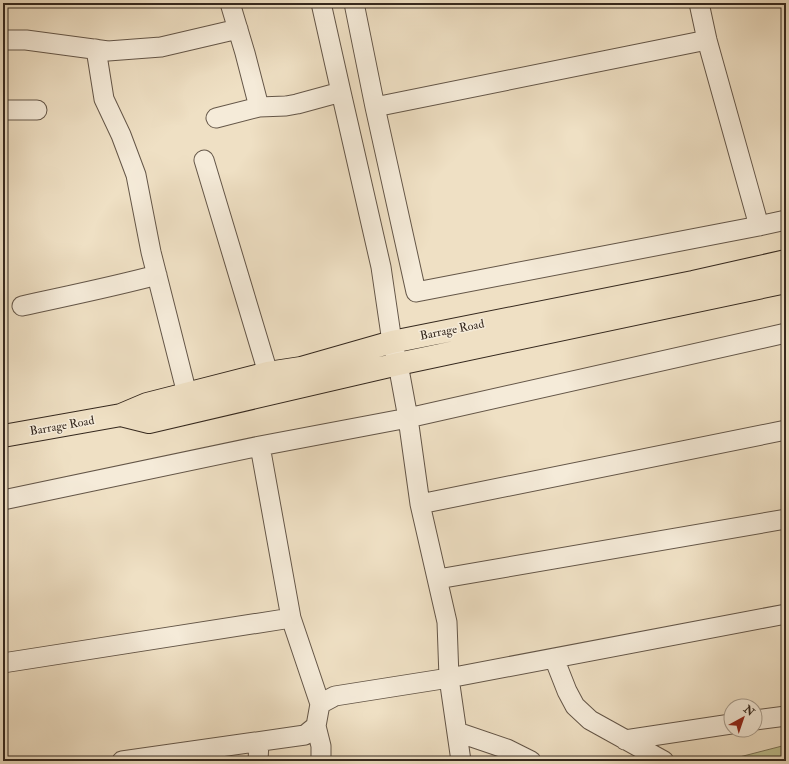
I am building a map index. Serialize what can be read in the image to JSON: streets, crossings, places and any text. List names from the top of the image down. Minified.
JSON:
{"streets":{"main road":["Barrage Road"]},"north":"top right"}
